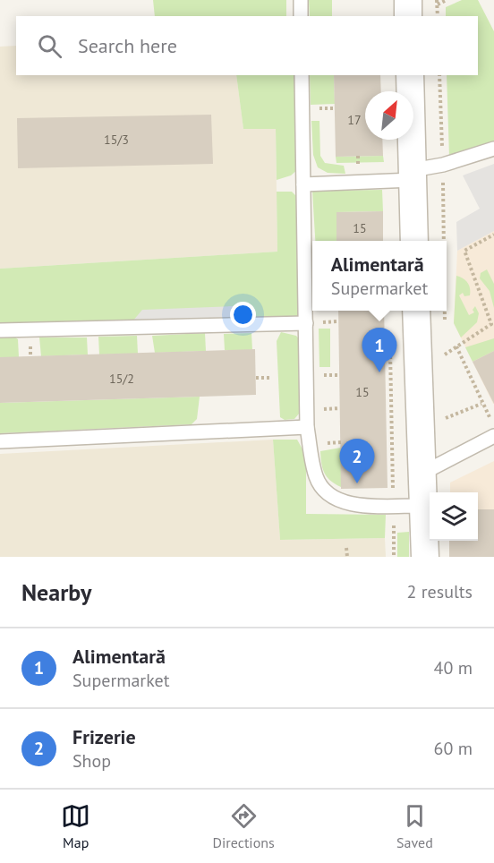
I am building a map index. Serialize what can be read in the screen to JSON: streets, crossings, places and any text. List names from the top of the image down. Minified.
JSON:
{"house_numbers":["17","15/3","15","15/2","15"],"north":"top right","page":{"search":"Search here","popup":["Alimentară","Supermarket"],"pins":["1","2"],"heading":["Nearby","2 results"],"list":[{"mark":"1","name":"Alimentară","note":"Supermarket","value":"40 m"},{"mark":"2","name":"Frizerie","note":"Shop","value":"60 m"}],"nav":["Map","Directions","Saved"]}}
